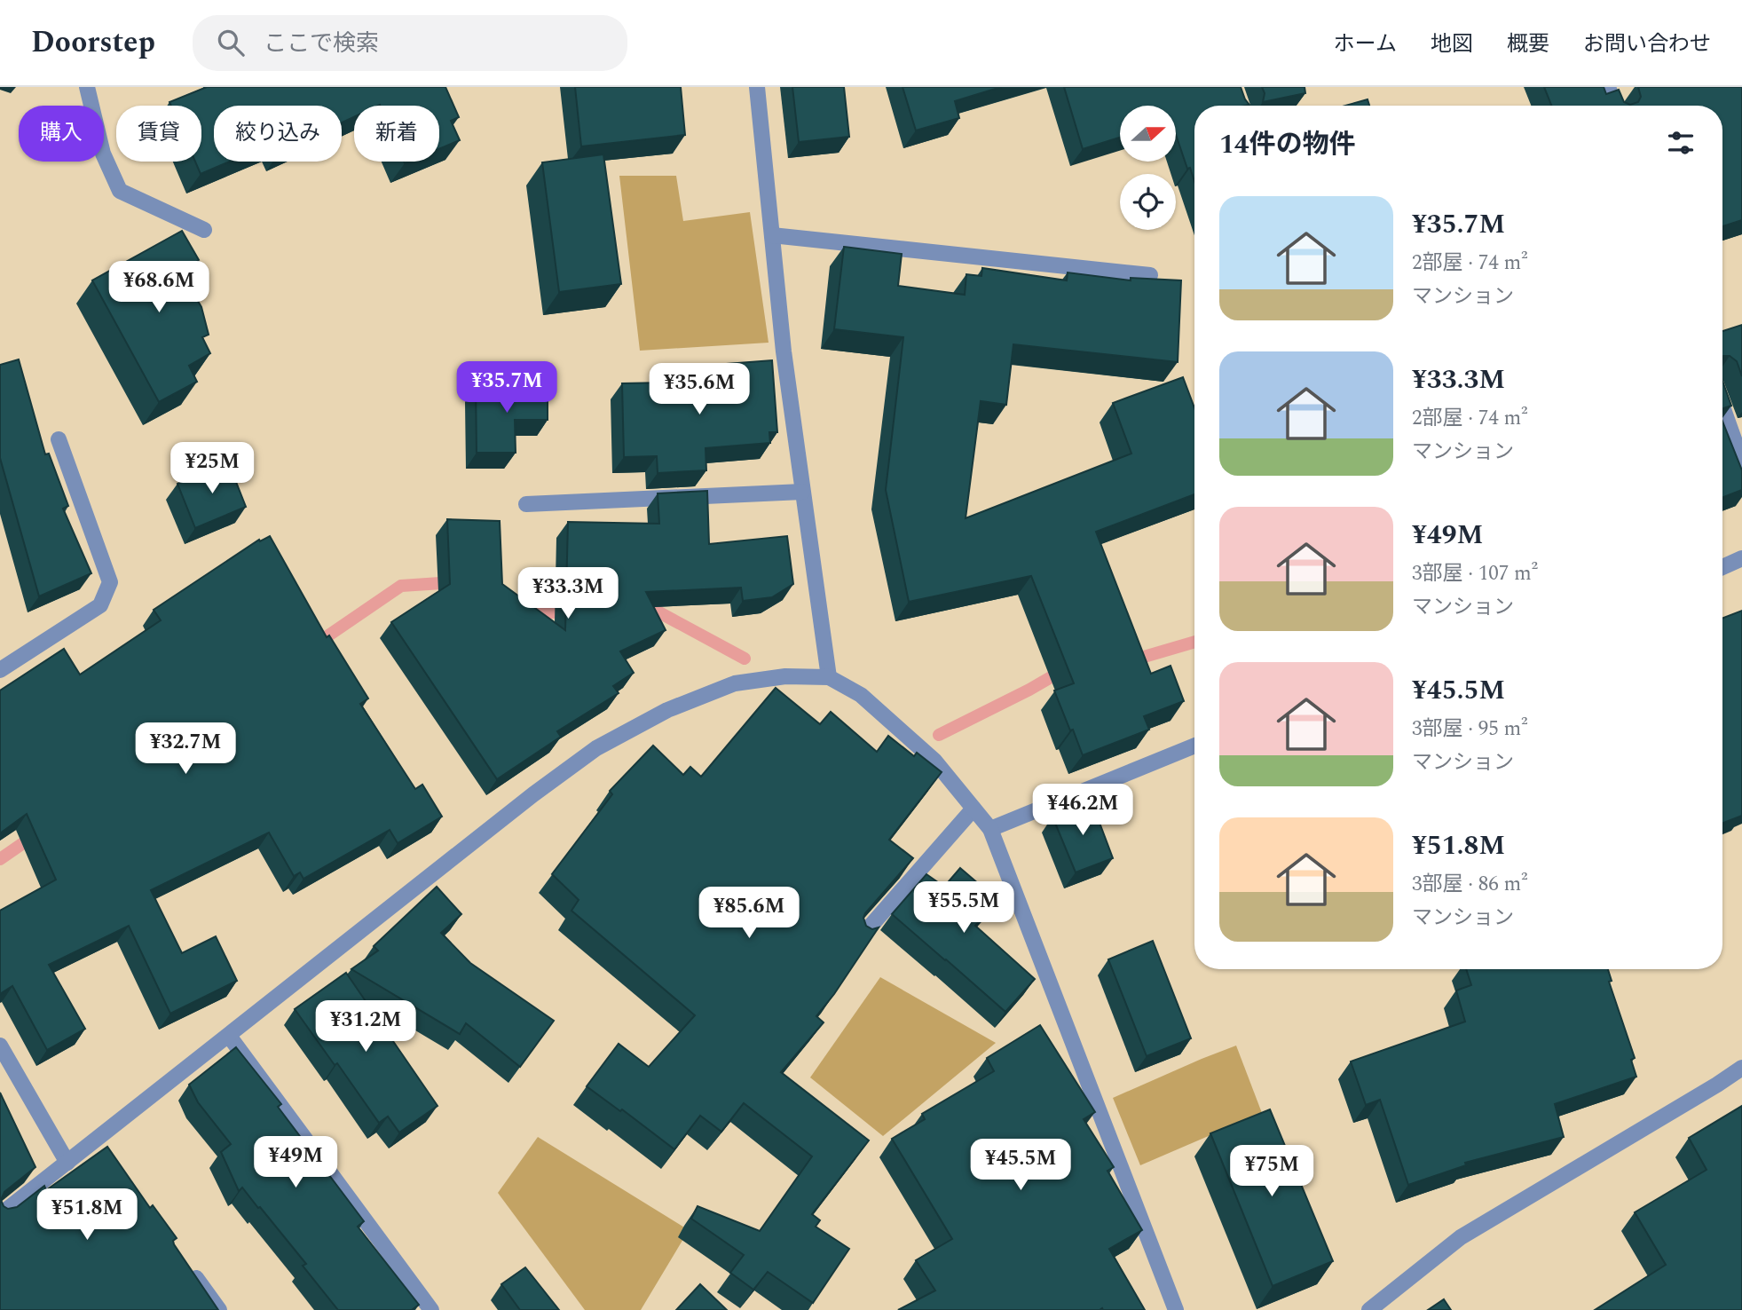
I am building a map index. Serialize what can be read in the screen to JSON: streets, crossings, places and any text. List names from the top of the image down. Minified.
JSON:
{"north":"right","page":{"header":"Doorstep","search":"ここで検索","nav":["ホーム","地図","概要","お問い合わせ"],"chip":["購入","賃貸","絞り込み","新着"],"heading":"14件の物件","list":[{"name":"¥35.7M","note":"2部屋 · 74 m² · マンション"},{"name":"¥33.3M","note":"2部屋 · 74 m² · マンション"},{"name":"¥49M","note":"3部屋 · 107 m² · マンション"},{"name":"¥45.5M","note":"3部屋 · 95 m² · マンション"},{"name":"¥51.8M","note":"3部屋 · 86 m² · マンション"}],"price":["¥68.6M","¥35.7M","¥35.6M","¥25M","¥33.3M","¥32.7M","¥46.2M","¥55.5M","¥85.6M","¥31.2M","¥49M","¥45.5M","¥75M","¥51.8M"]}}
